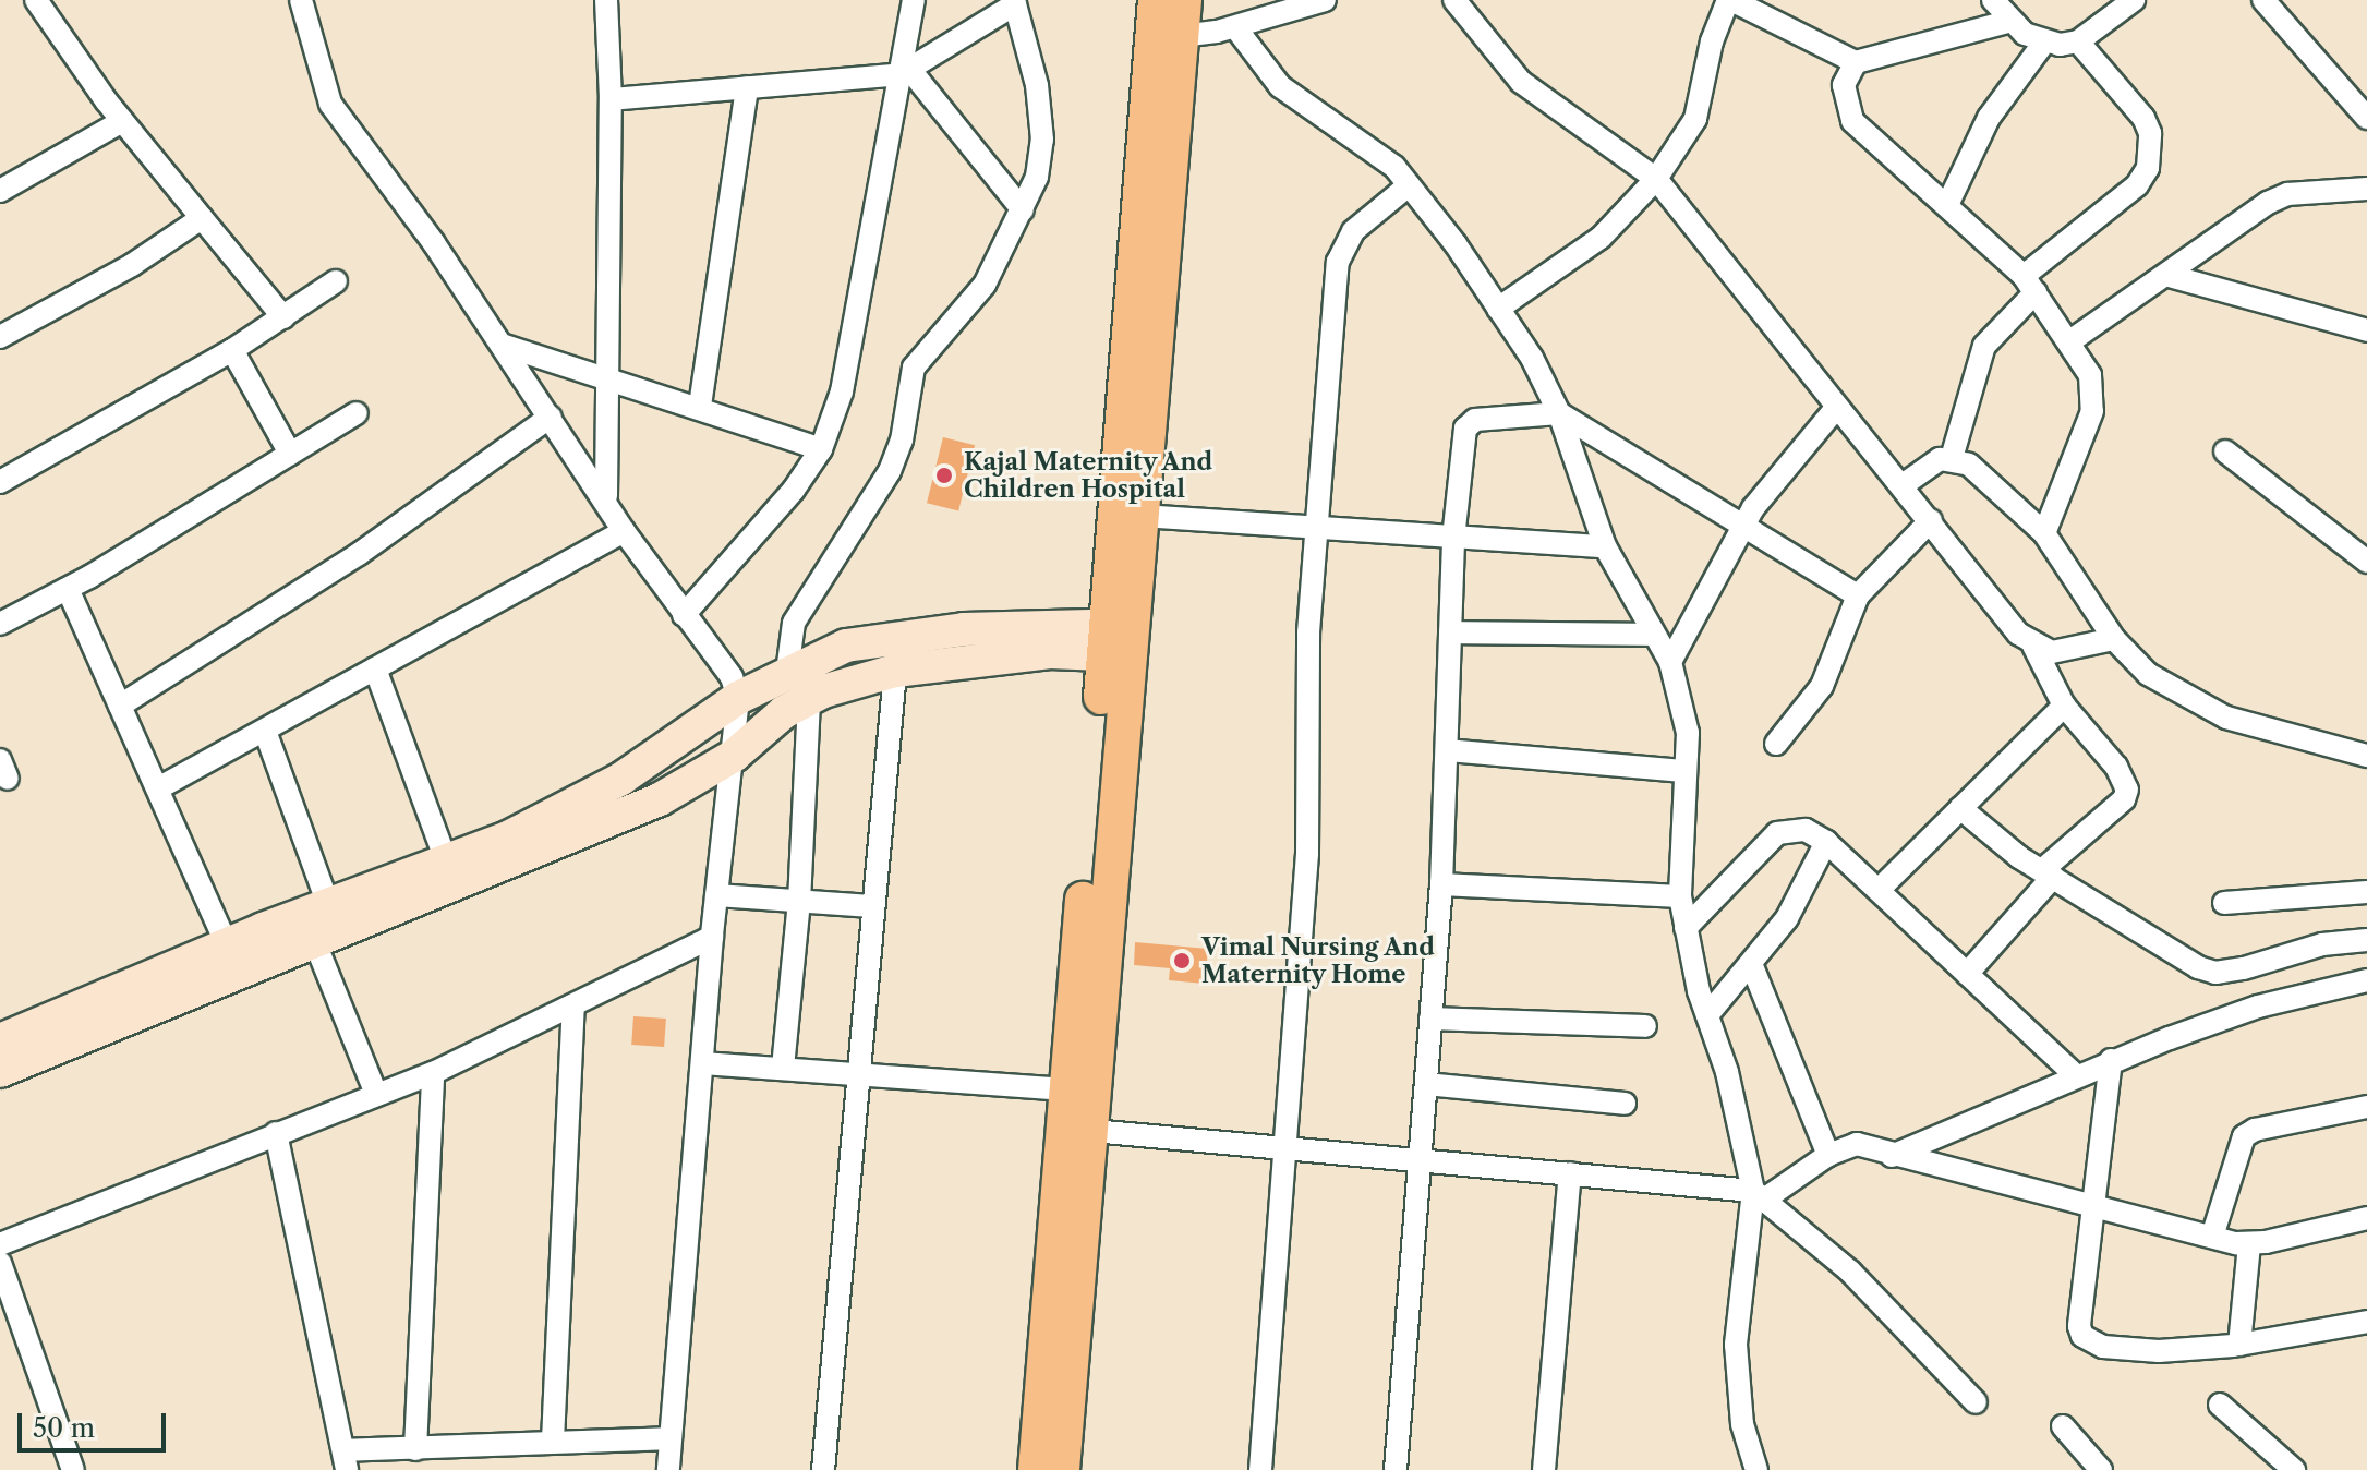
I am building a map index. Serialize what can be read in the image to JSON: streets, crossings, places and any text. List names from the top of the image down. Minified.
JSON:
{"places":["Kajal Maternity And Children Hospital","Vimal Nursing And Maternity Home"],"scale_bar":"50 m"}
